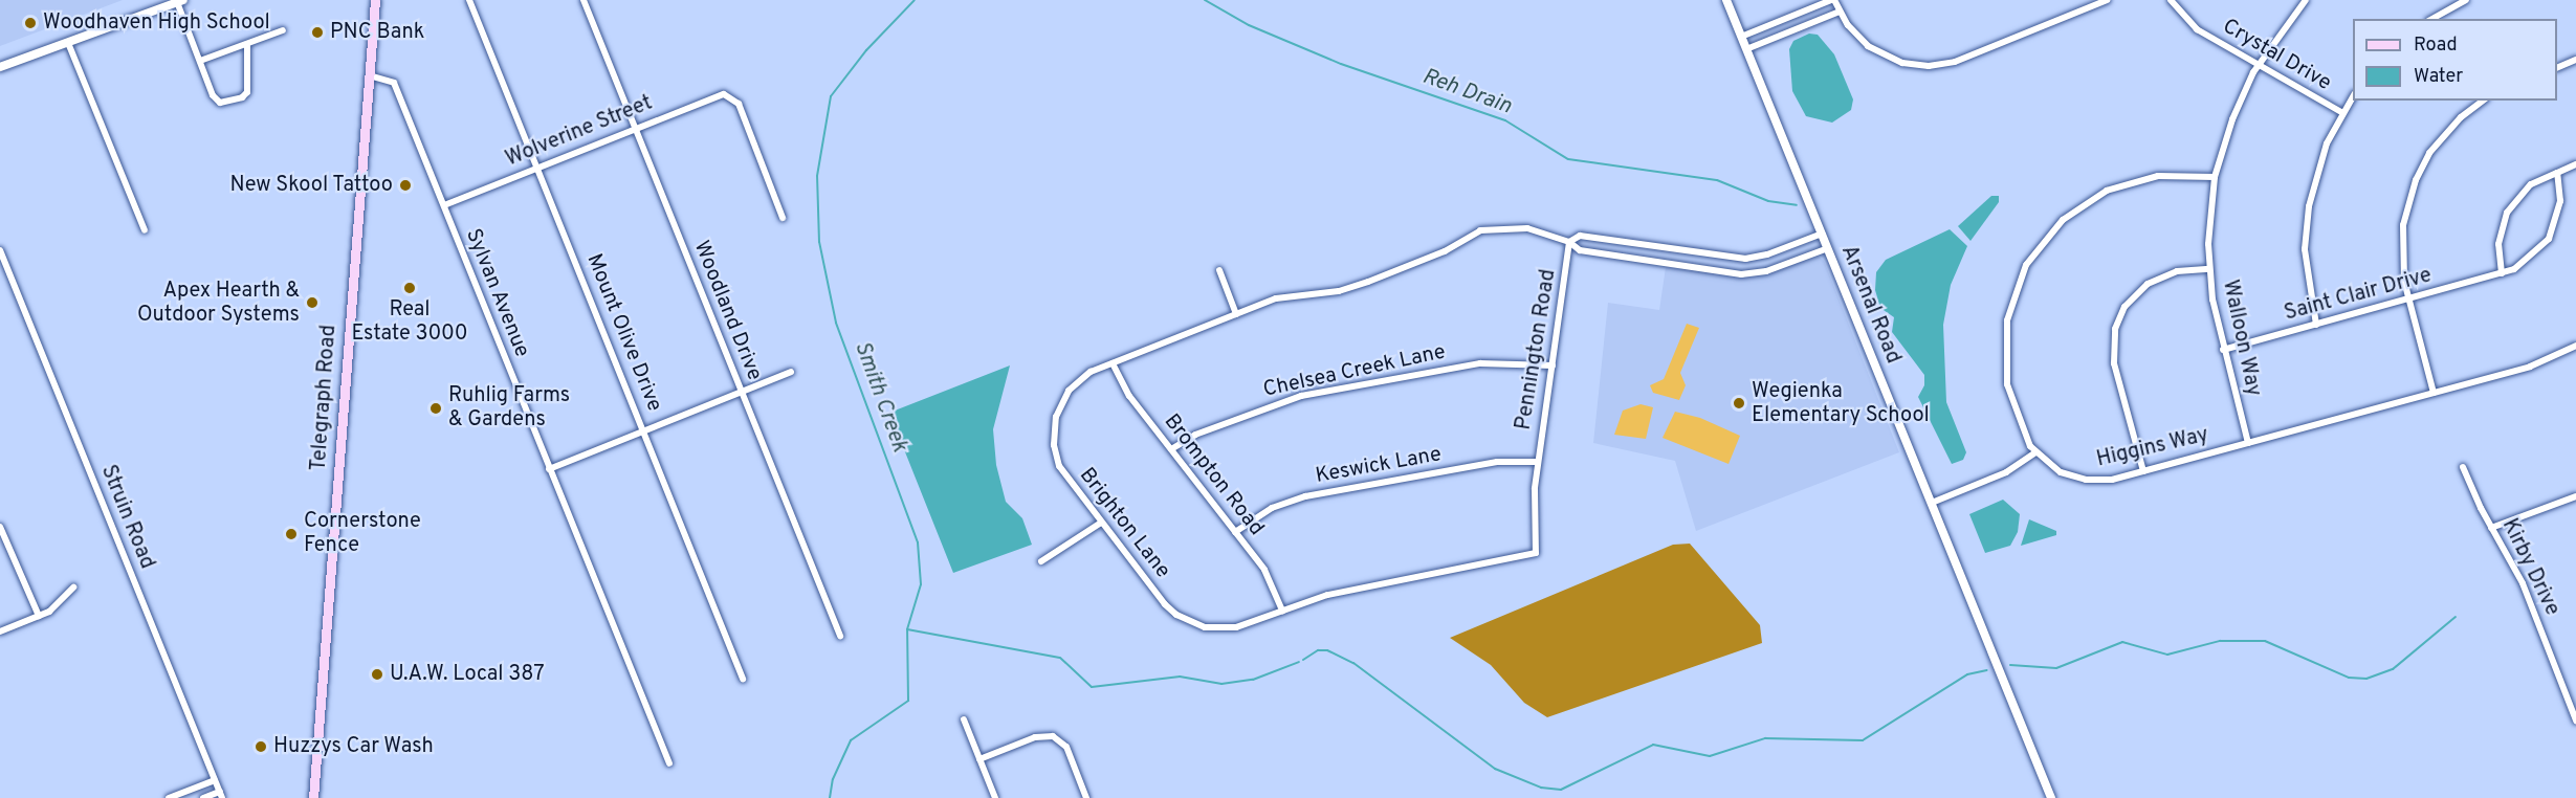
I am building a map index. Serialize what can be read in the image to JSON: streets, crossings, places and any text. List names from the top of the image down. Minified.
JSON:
{"streets":{"main road":["Telegraph Road"],"street":["Crystal Drive","Wolverine Street","Sylvan Avenue","Saint Clair Drive","Arsenal Road","Woodland Drive","Mount Olive Drive","Walloon Way","Pennington Road","Chelsea Creek Lane","Higgins Way","Keswick Lane","Brompton Road","Struin Road","Brighton Lane","Kirby Drive"]},"crossings":[["Crystal Drive","Walloon Way"],["Wolverine Street","Sylvan Avenue"],["Wolverine Street","Woodland Drive"],["Wolverine Street","Mount Olive Drive"],["Sylvan Avenue","Telegraph Road"],["Saint Clair Drive","Walloon Way"],["Arsenal Road","Brighton Lane"],["Walloon Way","Higgins Way"],["Pennington Road","Chelsea Creek Lane"],["Pennington Road","Keswick Lane"],["Pennington Road","Brompton Road"],["Pennington Road","Brighton Lane"],["Chelsea Creek Lane","Brompton Road"],["Keswick Lane","Brompton Road"],["Brompton Road","Brighton Lane"]],"water":["Reh Drain","Smith Creek"],"places":["Woodhaven High School","PNC Bank","New Skool Tattoo","Real Estate 3000","Apex Hearth & Outdoor Systems","Wegienka Elementary School","Ruhlig Farms & Gardens","Cornerstone Fence","U.A.W. Local 387","Huzzys Car Wash"],"legend":["Road","Water"]}
